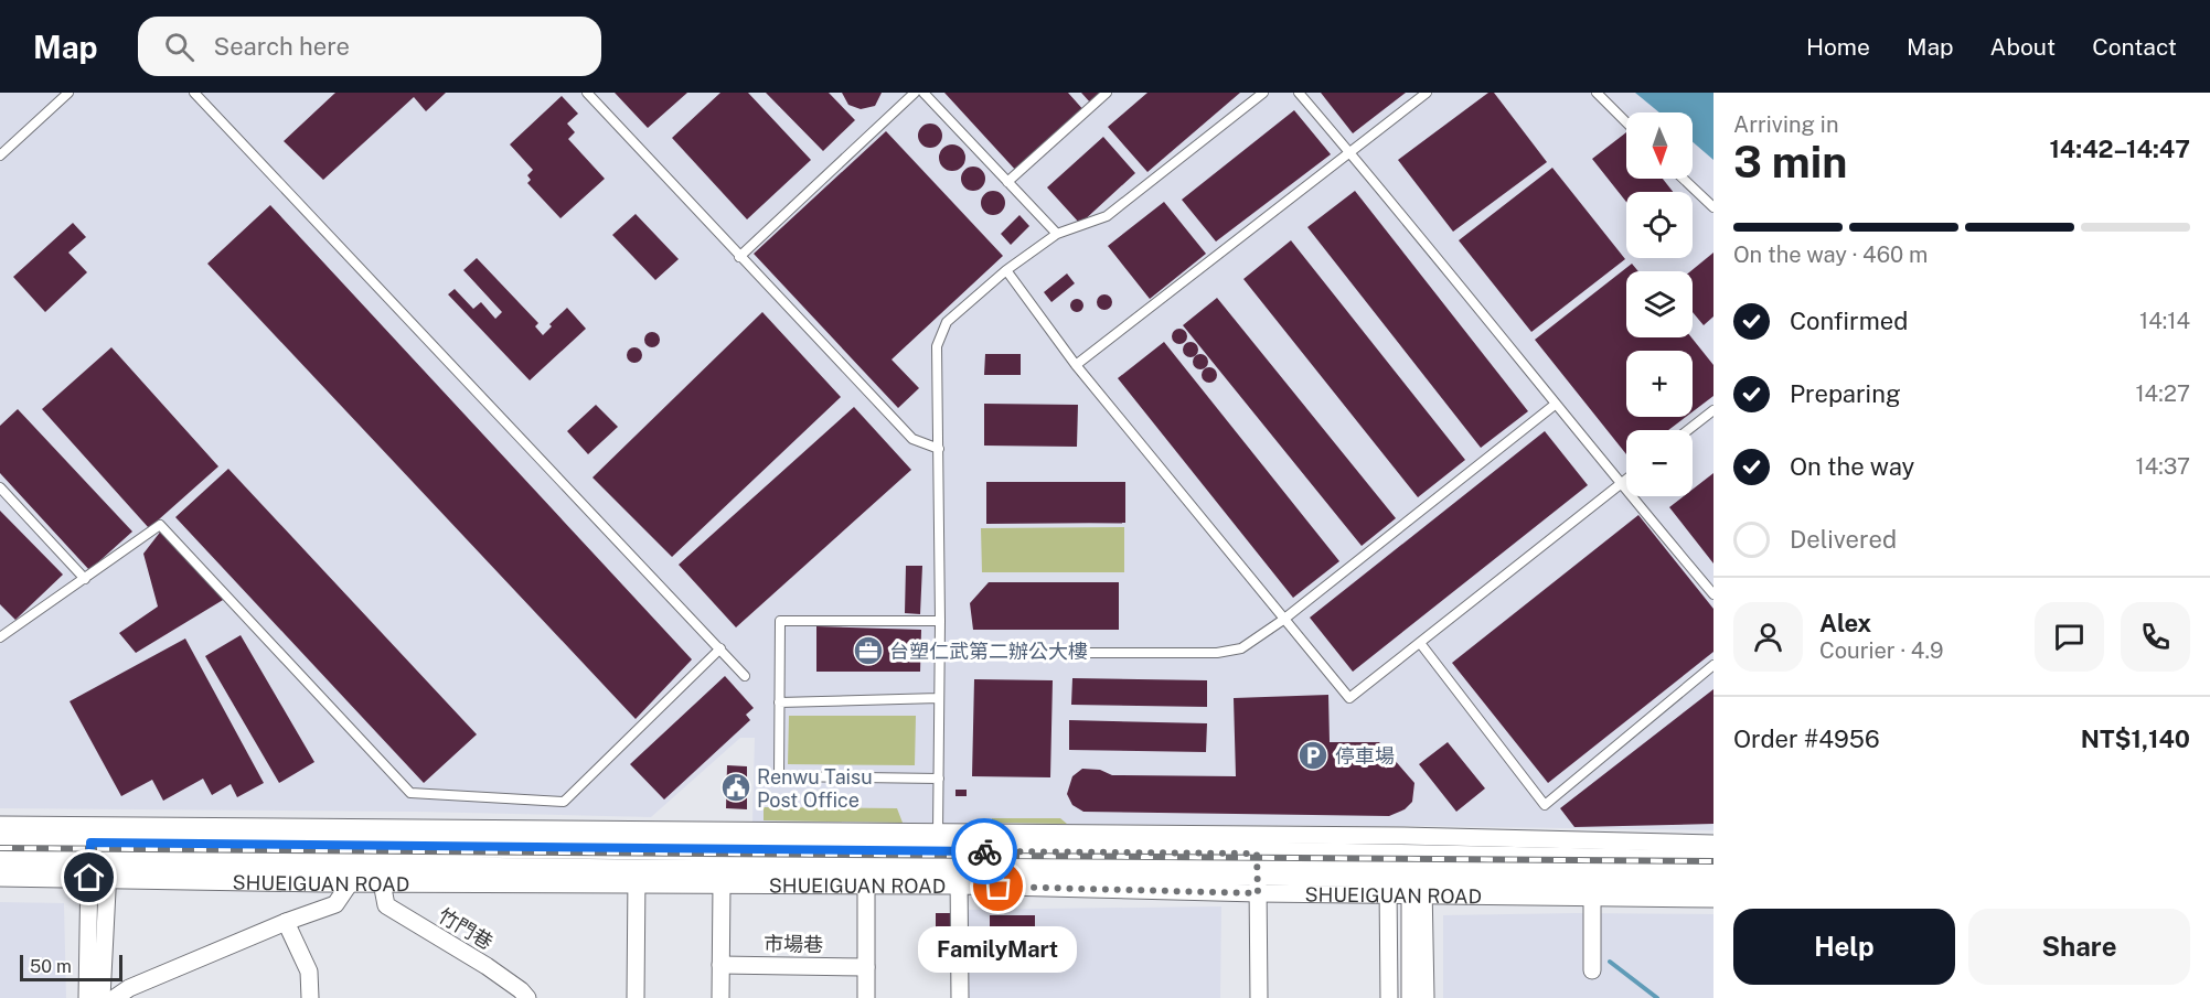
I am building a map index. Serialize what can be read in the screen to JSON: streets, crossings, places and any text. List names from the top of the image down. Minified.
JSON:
{"streets":{"street":["SHUEIGUAN ROAD","竹門巷","市場巷"]},"crossings":[["SHUEIGUAN ROAD","竹門巷"]],"places":{"office":["台塑仁武第二辦公大樓"],"parking":["停車場"],"public building":["Renwu Taisu Post Office"],"other":["FamilyMart"]},"scale_bar":"50 m","north":"bottom","page":{"header":"Map","search":"Search here","nav":["Home","Map","About","Contact"],"heading":["3 min","Arriving in","14:42–14:47"],"panel":["Alex","Courier · 4.9","Order #4956","NT$1,140"],"map_buttons":["+","−"],"bar":"On the way · 460 m","list":[["Confirmed","14:14"],["Preparing","14:27"],["On the way","14:37"],"Delivered"],"buttons":["Help","Share"],"bubble":"FamilyMart","scale":"50 m"}}
